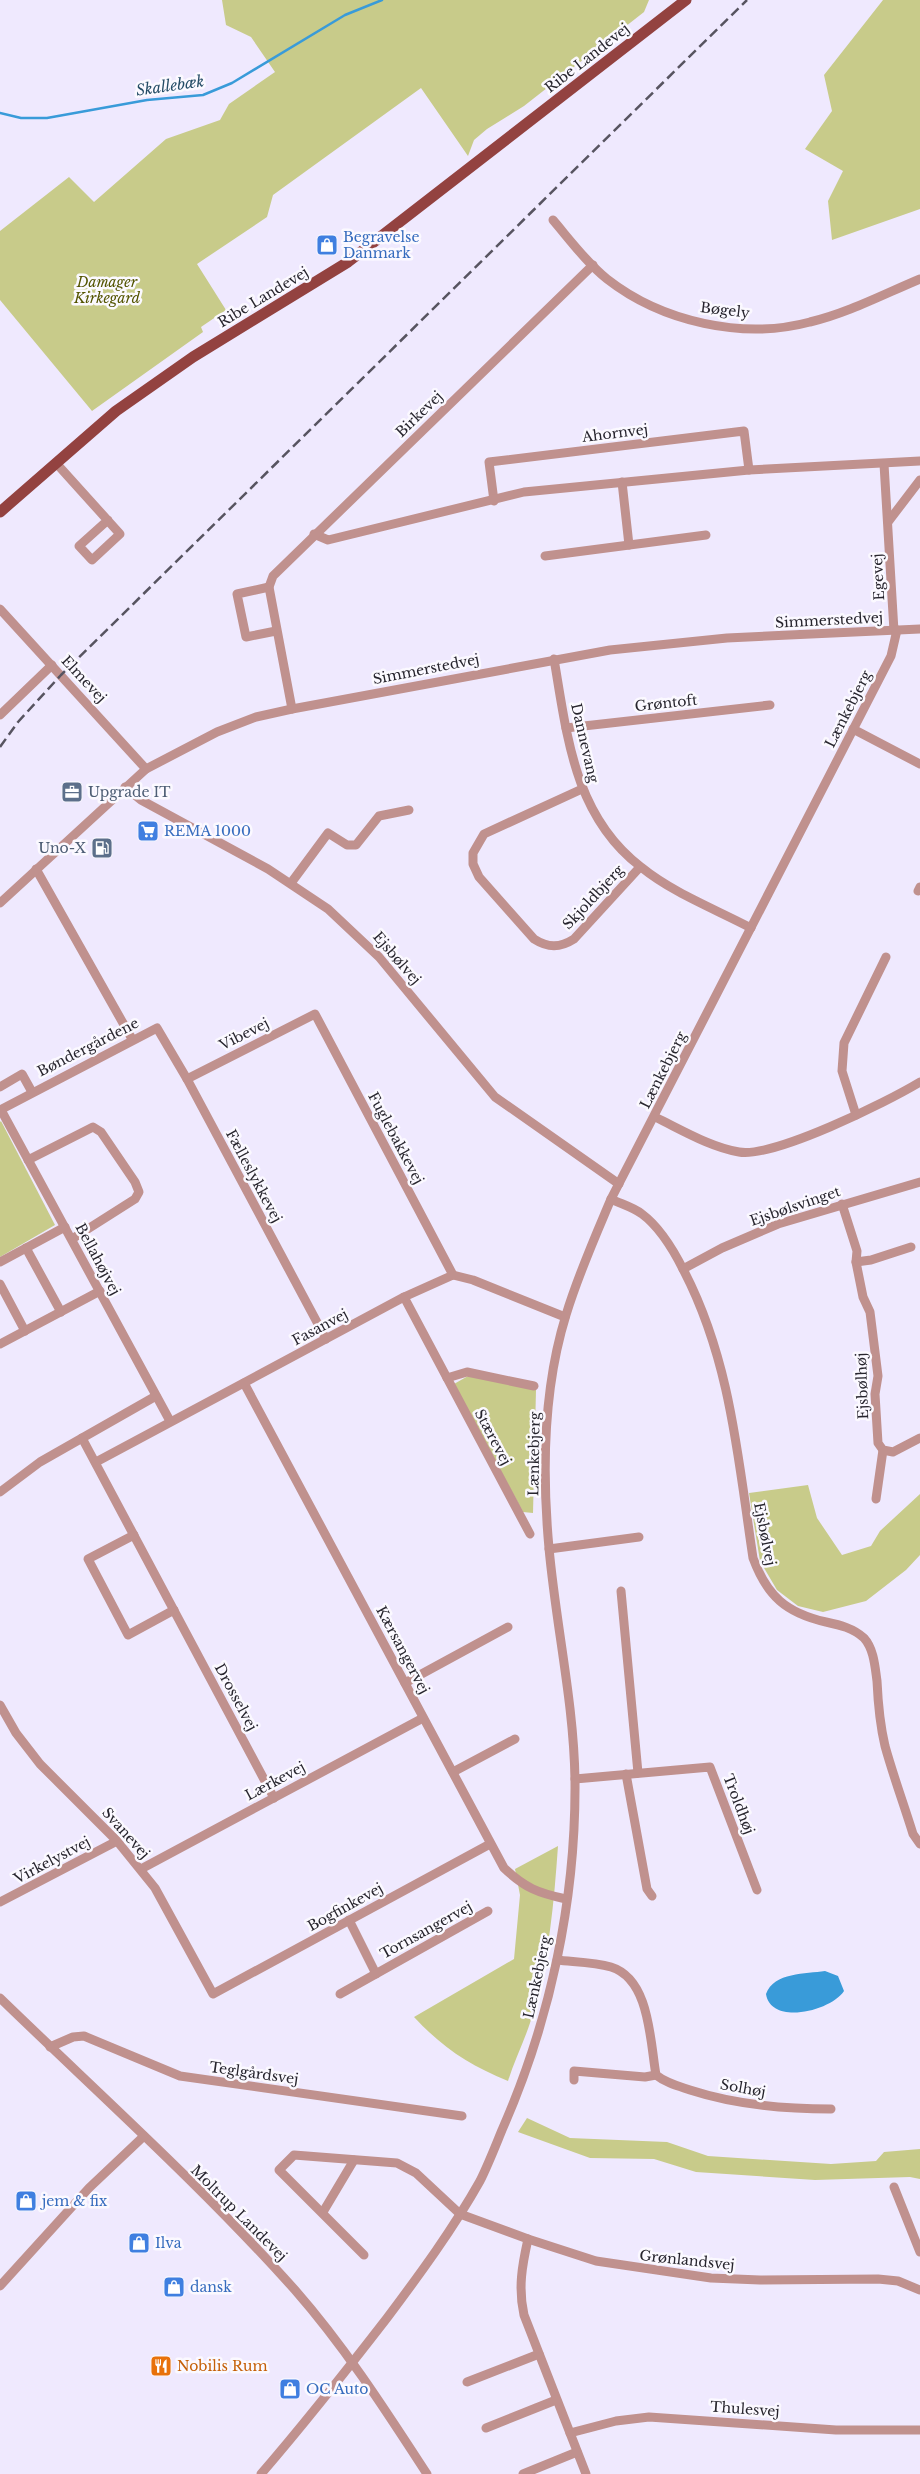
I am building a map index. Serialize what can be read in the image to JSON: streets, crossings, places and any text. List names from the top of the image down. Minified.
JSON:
{"streets":{"main road":["Ribe Landevej"],"street":["Bøgely","Birkevej","Ahornvej","Egevej","Simmerstedvej","Elmevej","Grøntoft","Lænkebjerg","Dannevang","Skjoldbjerg","Ejsbølvej","Vibevej","Bøndergårdene","Fuglebakkevej","Fælleslykkevej","Ejsbølsvinget","Bellahøjvej","Fasanvej","Ejsbølhøj","Stærevej","Kærsangervej","Drosselvej","Lærkevej","Troldhøj","Svanevej","Virkelystvej","Bogfinkevej","Tornsangervej","Teglgårdsvej","Solhøj","Moltrup Landevej","Grønlandsvej","Thulesvej"]},"crossings":[["Bøgely","Birkevej"],["Egevej","Simmerstedvej"],["Egevej","Lænkebjerg"],["Simmerstedvej","Elmevej"],["Simmerstedvej","Lænkebjerg"],["Simmerstedvej","Dannevang"],["Simmerstedvej","Ejsbølvej"],["Grøntoft","Dannevang"],["Lænkebjerg","Dannevang"],["Lænkebjerg","Ejsbølvej"],["Lænkebjerg","Kærsangervej"],["Lænkebjerg","Troldhøj"],["Lænkebjerg","Moltrup Landevej"],["Lænkebjerg","Grønlandsvej"],["Dannevang","Skjoldbjerg"],["Ejsbølvej","Ejsbølsvinget"],["Vibevej","Fuglebakkevej"],["Vibevej","Fælleslykkevej"],["Bøndergårdene","Fælleslykkevej"],["Bøndergårdene","Bellahøjvej"],["Fuglebakkevej","Fasanvej"],["Fælleslykkevej","Fasanvej"],["Ejsbølsvinget","Ejsbølhøj"],["Bellahøjvej","Fasanvej"],["Fasanvej","Stærevej"],["Fasanvej","Kærsangervej"],["Fasanvej","Drosselvej"],["Kærsangervej","Lærkevej"],["Kærsangervej","Bogfinkevej"],["Drosselvej","Lærkevej"],["Lærkevej","Svanevej"],["Svanevej","Virkelystvej"],["Svanevej","Bogfinkevej"],["Bogfinkevej","Tornsangervej"],["Teglgårdsvej","Moltrup Landevej"]],"water":["Skallebæk"],"parks":["Damager Kirkegård"],"places":{"shop":["Begravelse Danmark","jem & fix","Ilva","dansk","OC Auto"],"office":["Upgrade IT"],"supermarket":["REMA 1000"],"fuel station":["Uno-X"],"restaurant":["Nobilis Rum"]}}
